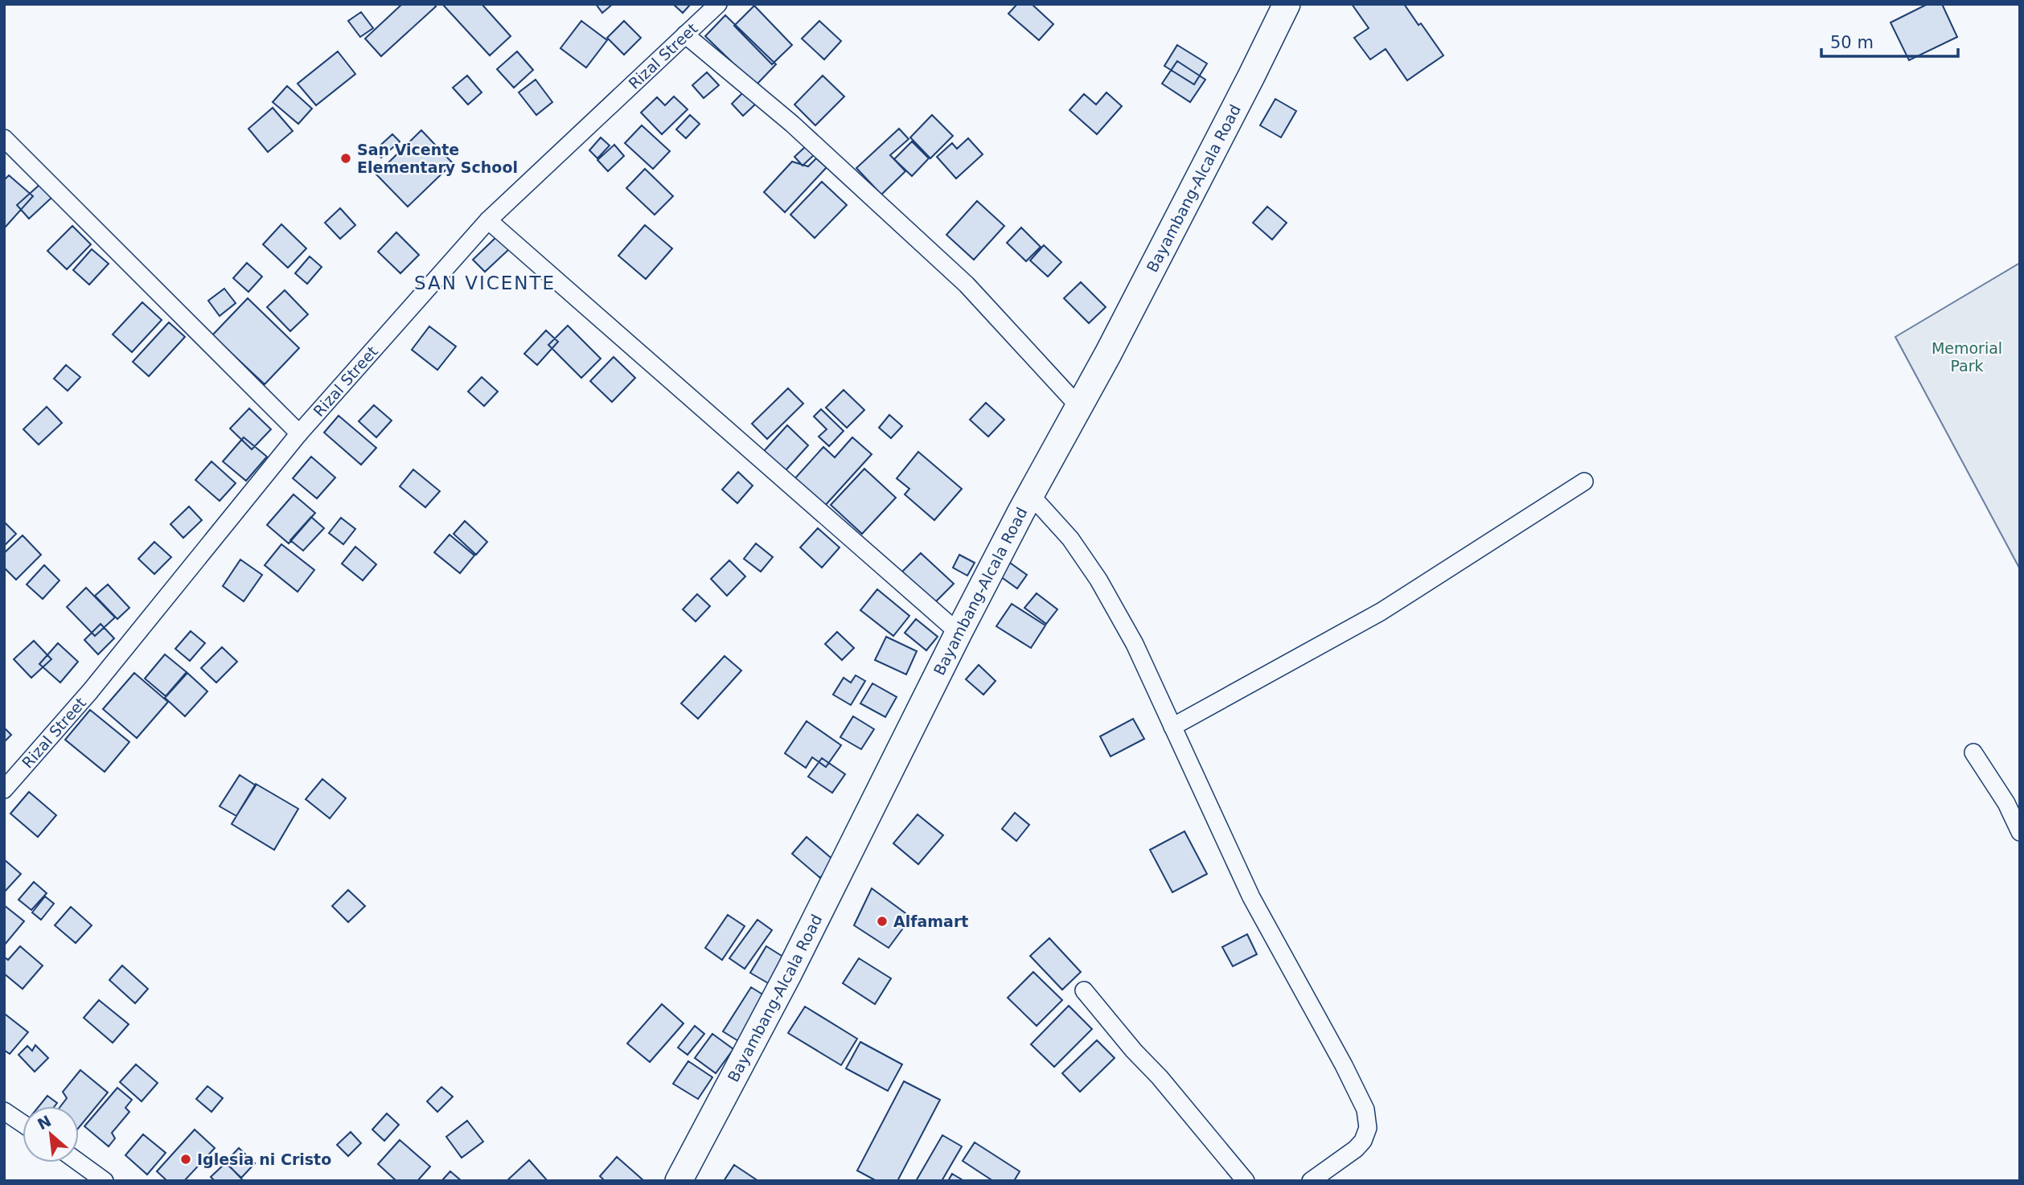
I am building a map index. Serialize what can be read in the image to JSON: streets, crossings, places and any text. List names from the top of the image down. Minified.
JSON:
{"streets":{"main road":["Bayambang-Alcala Road"],"street":["Rizal Street"]},"districts":["SAN VICENTE"],"parks":["Memorial Park"],"places":["San Vicente Elementary School","Alfamart","Iglesia ni Cristo"],"scale_bar":"50 m","north":"top left"}
